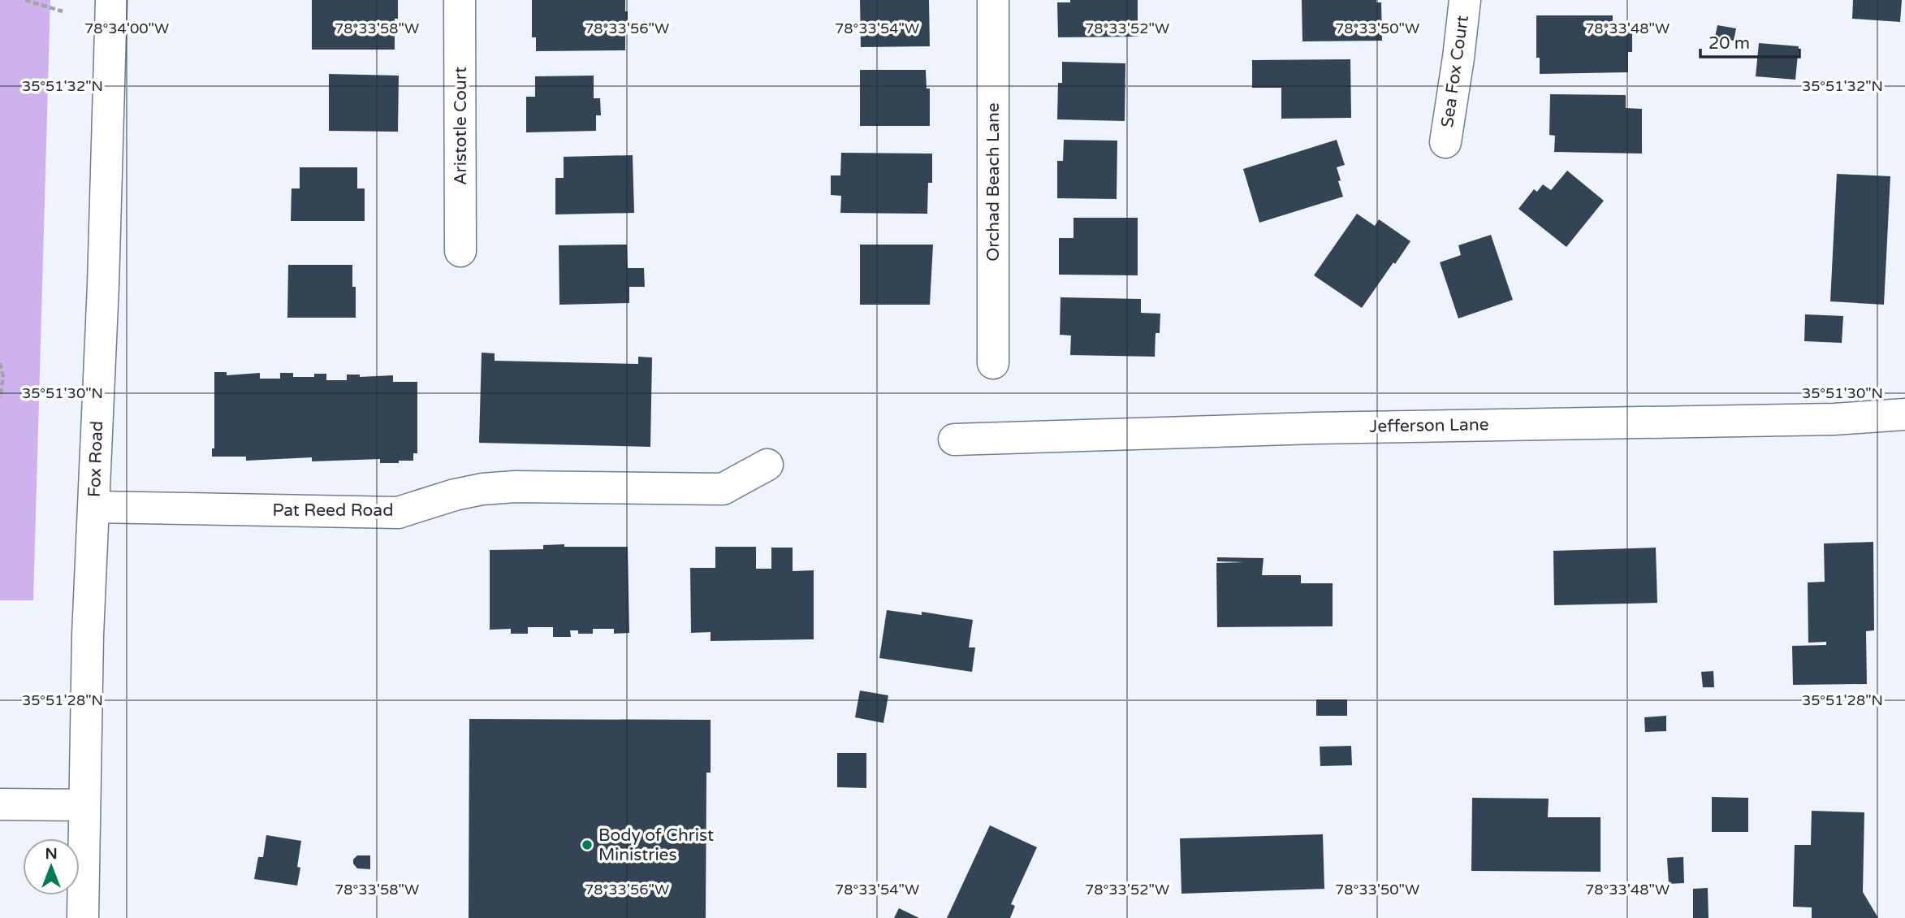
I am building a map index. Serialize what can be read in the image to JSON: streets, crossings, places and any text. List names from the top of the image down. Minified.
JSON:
{"streets":{"street":["Sea Fox Court","Aristotle Court","Orchad Beach Lane","Jefferson Lane","Fox Road","Pat Reed Road"]},"crossings":[["Fox Road","Pat Reed Road"]],"places":["Body of Christ Ministries"],"scale_bar":"20 m","north":"top","coordinates":["78°34'00\"W","78°33'58\"W","78°33'56\"W","78°33'54\"W","78°33'52\"W","78°33'50\"W","78°33'48\"W","35°51'32\"N","35°51'30\"N","35°51'28\"N"]}
